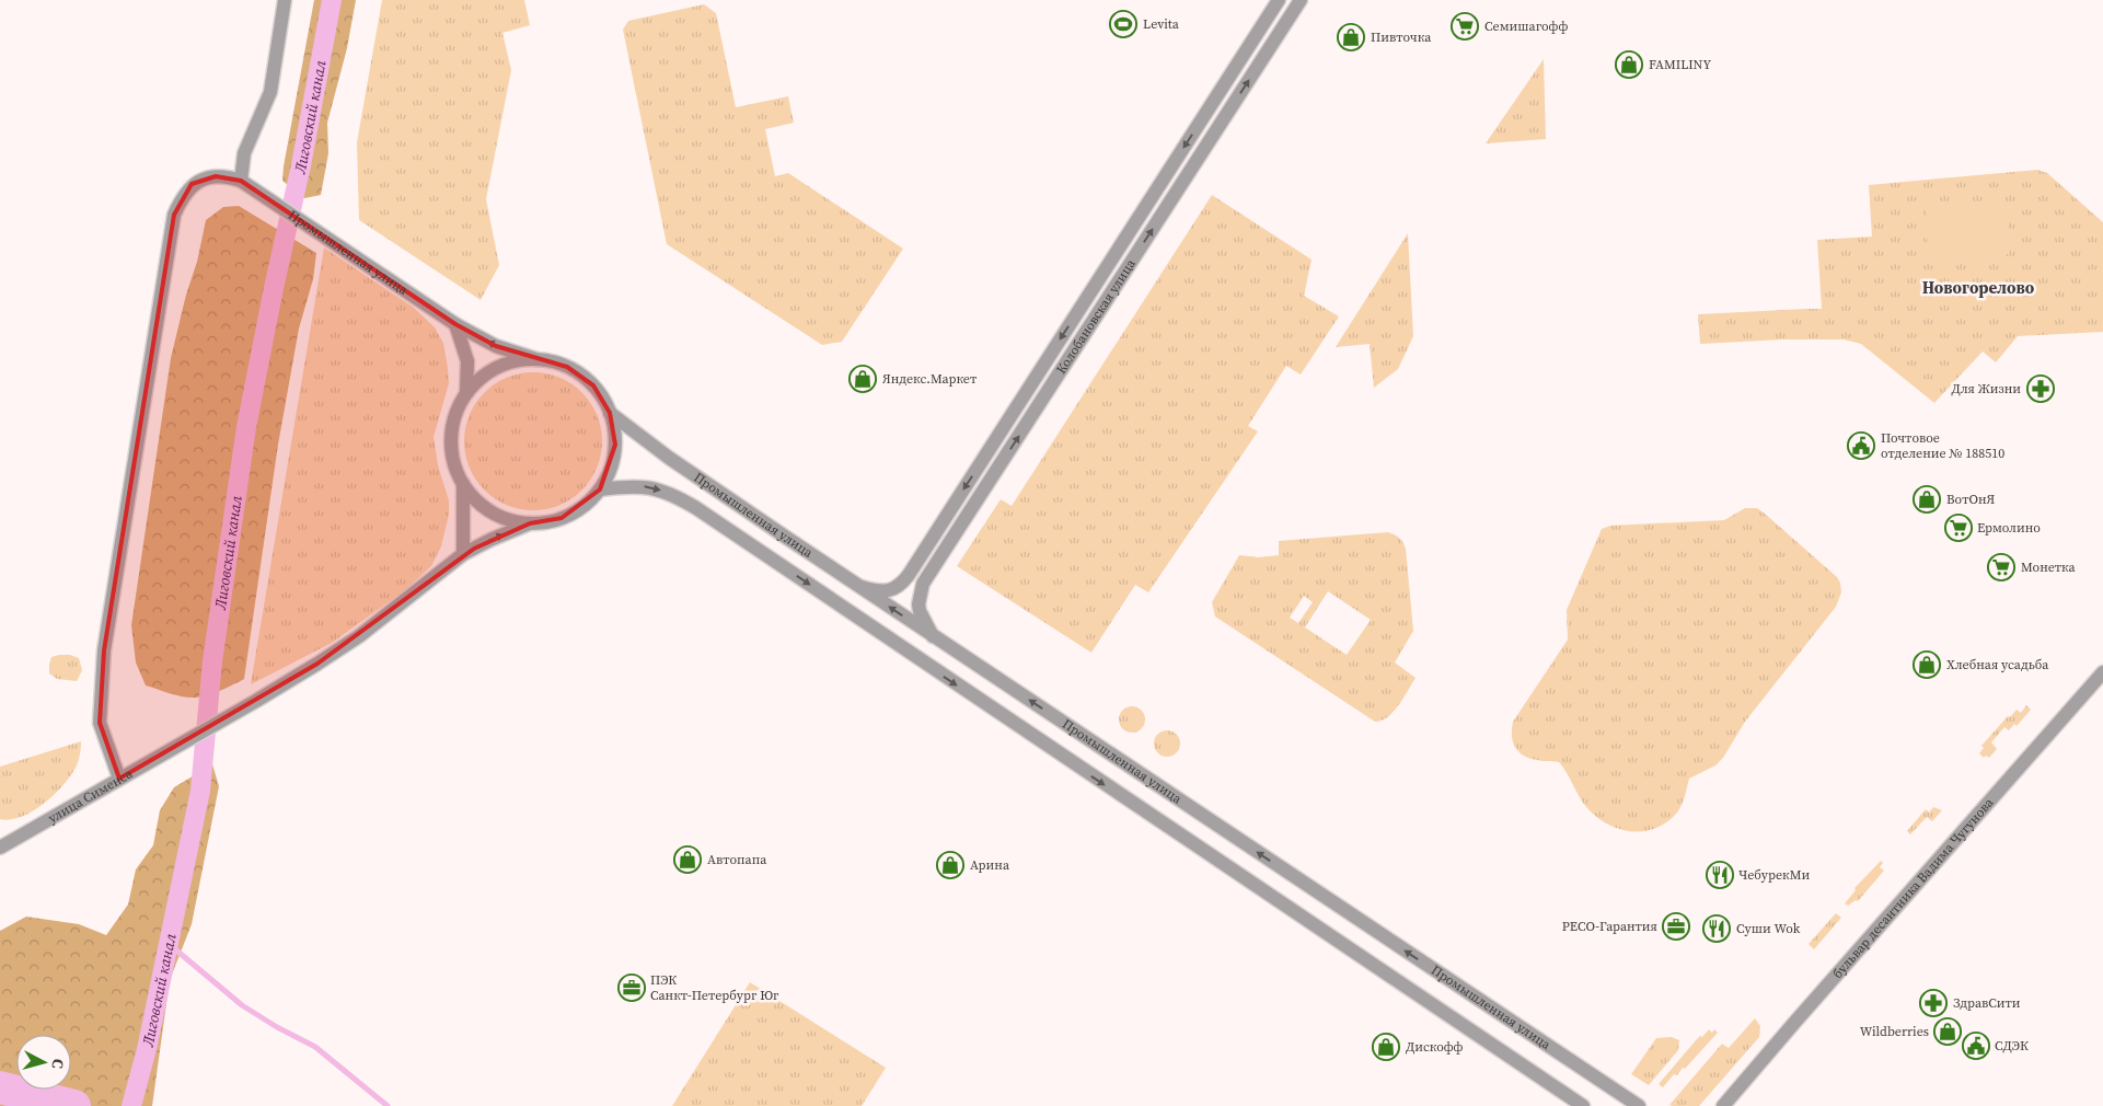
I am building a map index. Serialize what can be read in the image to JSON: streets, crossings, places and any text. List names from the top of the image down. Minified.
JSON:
{"streets":{"street":["Промышленная улица","Колобановская улица","улица Сименса","бульвар десантника Вадима Чугунова"]},"crossings":[["Промышленная улица","Колобановская улица"],["Промышленная улица","улица Сименса"]],"districts":["Новогорелово"],"water":["Лиговский канал"],"places":{"sports":["Levita"],"supermarket":["Семишагофф","Ермолино","Монетка"],"shop":["Пивточка","FAMILINY","Яндекс.Маркет","ВотОнЯ","Хлебная усадьба","Автопапа","Арина","Wildberries","Дискофф"],"pharmacy":["Для Жизни","ЗдравСити"],"public building":["Почтовое отделение № 188510","СДЭК"],"restaurant":["ЧебурекМи","Суши Wok"],"office":["РЕСО-Гарантия","ПЭК Санкт-Петербург Юг"]},"north":"right"}
